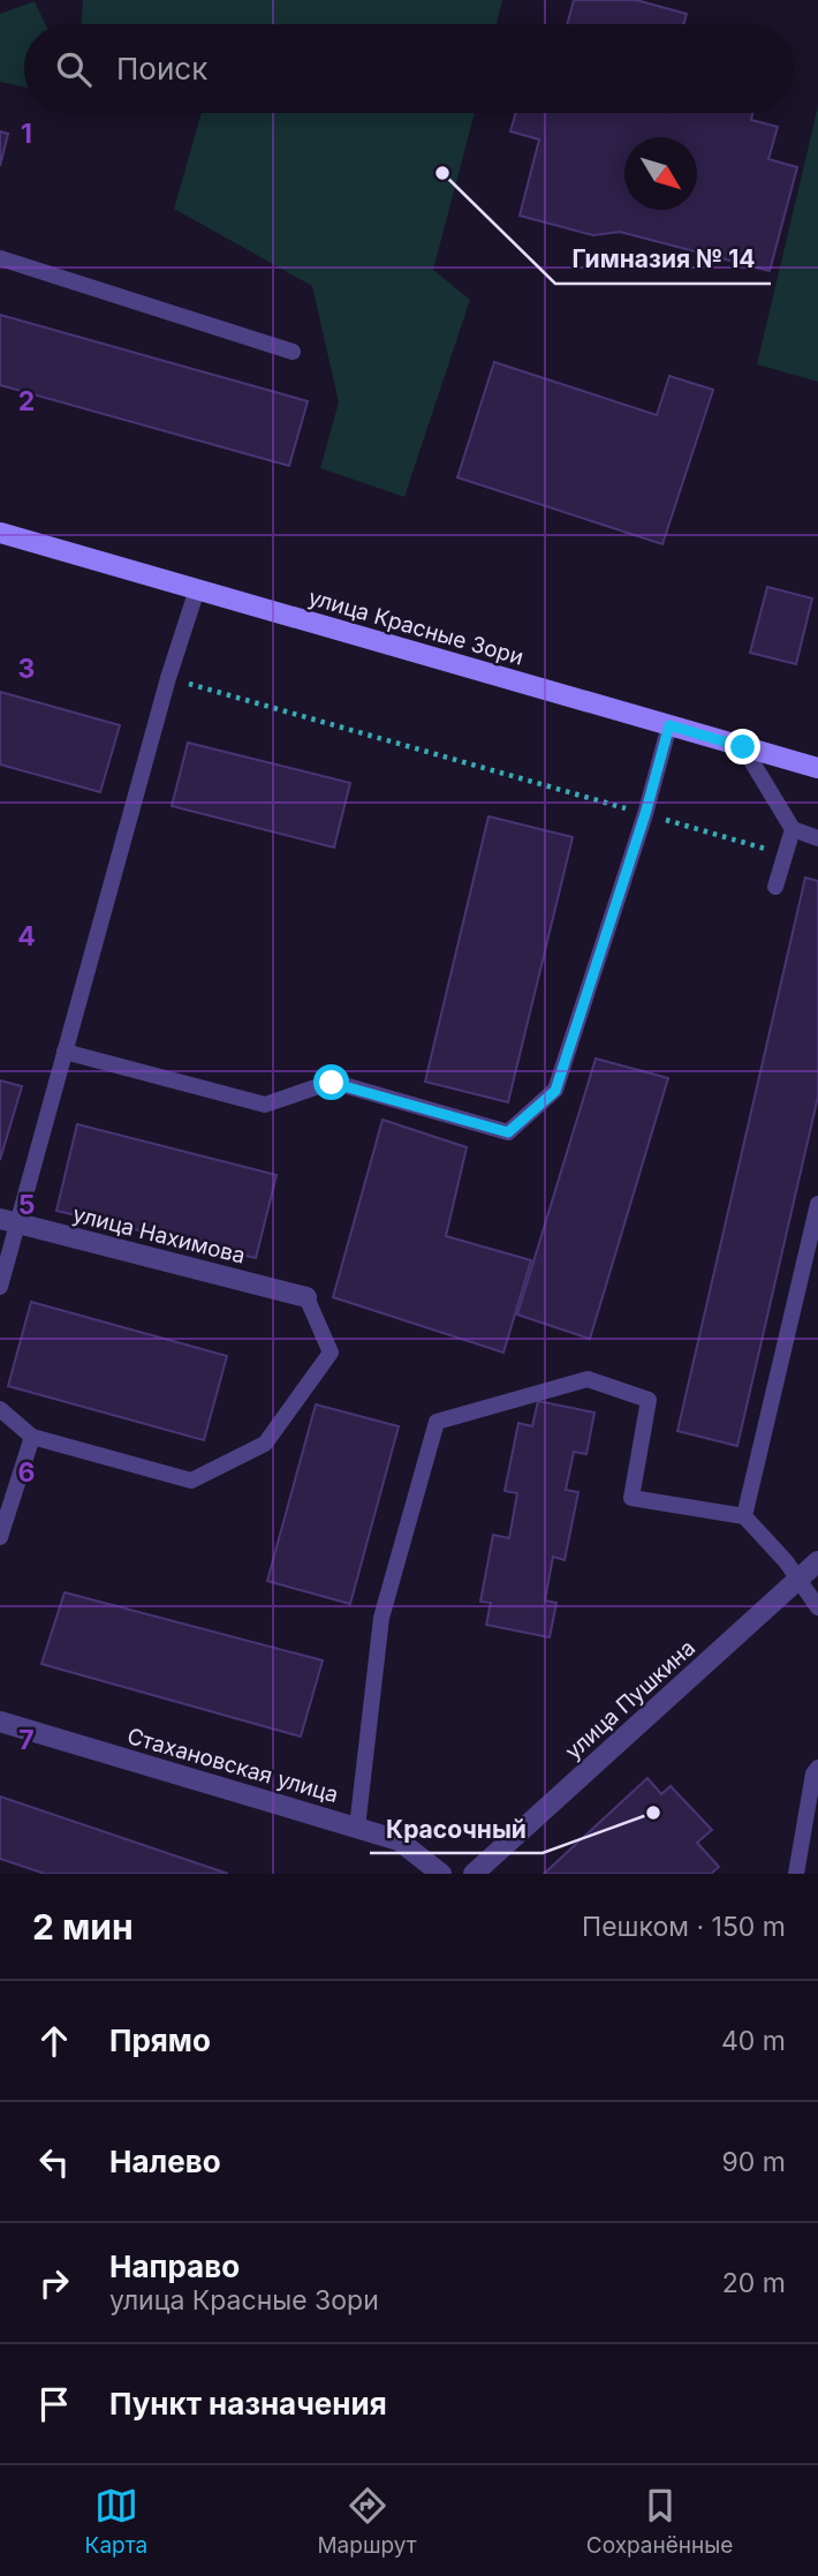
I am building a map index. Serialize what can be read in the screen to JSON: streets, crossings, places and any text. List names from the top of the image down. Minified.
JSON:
{"streets":{"main road":["улица Красные Зори"],"street":["улица Нахимова","улица Пушкина","Стахановская улица"]},"places":["Гимназия № 14","Красочный"],"north":"bottom right","page":{"search":"Поиск","heading":["2 мин","Пешком · 150 m"],"list":[["Прямо","40 m"],["Налево","90 m"],["Направо","улица Красные Зори","20 m"],"Пункт назначения"],"nav":["Карта","Маршрут","Сохранённые"]},"grid":{"rows":["1","2","3","4","5","6","7"]}}
